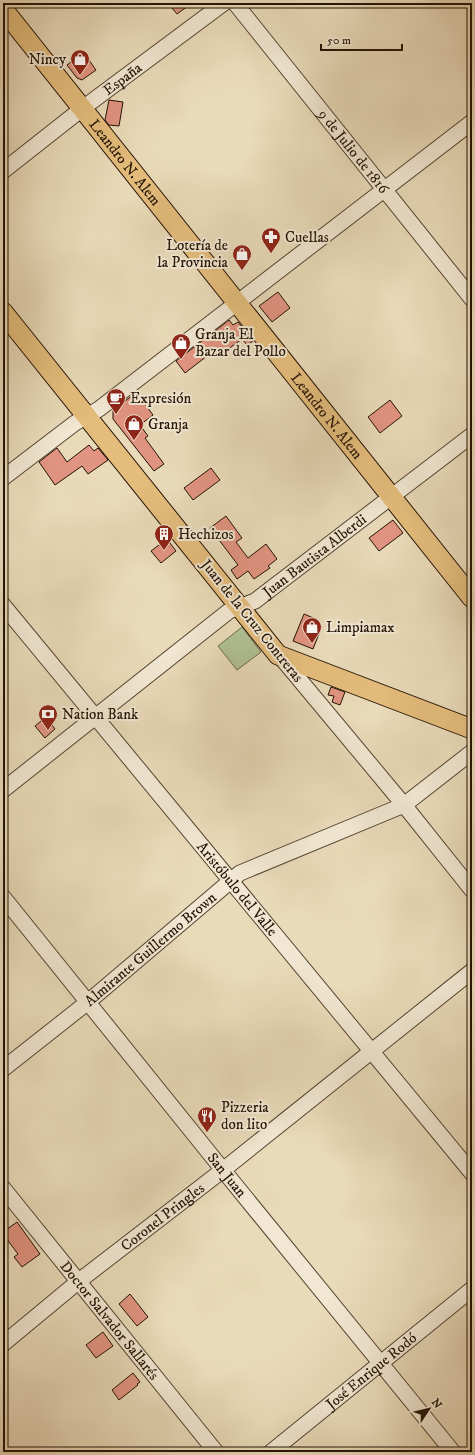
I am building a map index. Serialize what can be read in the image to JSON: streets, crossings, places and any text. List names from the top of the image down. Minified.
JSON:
{"streets":{"main road":["Leandro N. Alem","Juan de la Cruz Contreras"],"street":["España","9 de Julio de 1816","Juan Bautista Alberdi","Aristóbulo del Valle","Almirante Guillermo Brown","San Juan","Coronel Pringles","Doctor Salvador Sallarés","José Enrique Rodó"]},"crossings":[["España","Leandro N. Alem"],["Leandro N. Alem","Juan Bautista Alberdi"],["Juan Bautista Alberdi","Juan de la Cruz Contreras"],["Juan Bautista Alberdi","Aristóbulo del Valle"],["Juan de la Cruz Contreras","Almirante Guillermo Brown"],["Aristóbulo del Valle","Almirante Guillermo Brown"],["Aristóbulo del Valle","Coronel Pringles"],["Almirante Guillermo Brown","San Juan"],["San Juan","Coronel Pringles"],["San Juan","José Enrique Rodó"],["Coronel Pringles","Doctor Salvador Sallarés"]],"places":{"shop":["Nincy","Lotería de la Provincia","Granja El Bazar del Pollo","Granja","Limpiamax"],"pharmacy":["Cuellas"],"cafe":["Expresión"],"building":["Hechizos"],"bank":["Nation Bank"],"restaurant":["Pizzeria don lito"]},"scale_bar":"50 m","north":"top right"}
